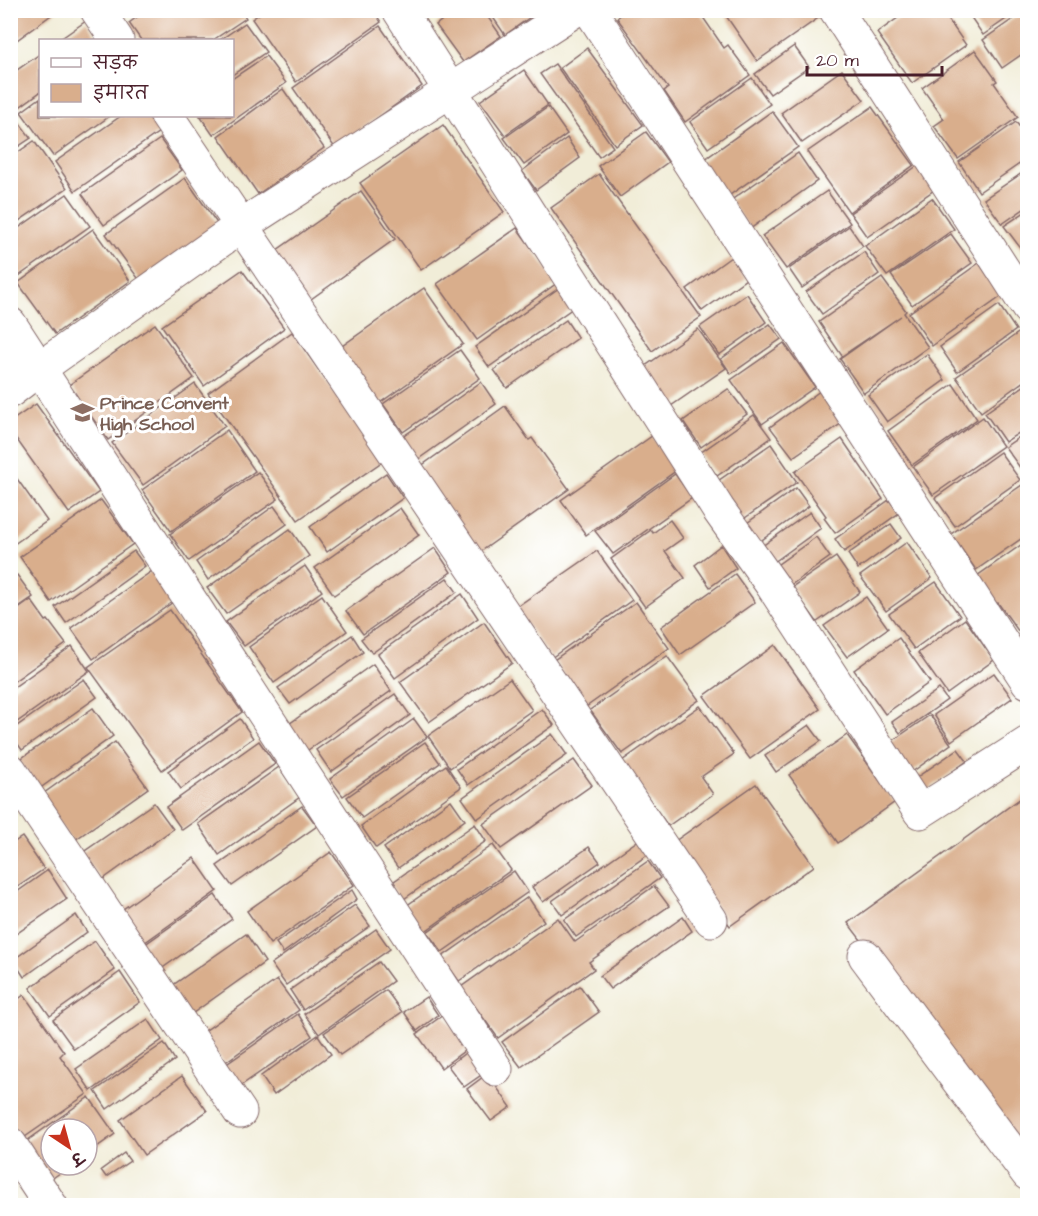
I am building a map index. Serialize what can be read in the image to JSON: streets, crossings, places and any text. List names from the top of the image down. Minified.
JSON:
{"places":{"school or university":["Prince Convent High School"]},"legend":["सड़क","इमारत"],"scale_bar":"20 m","north":"bottom right"}
